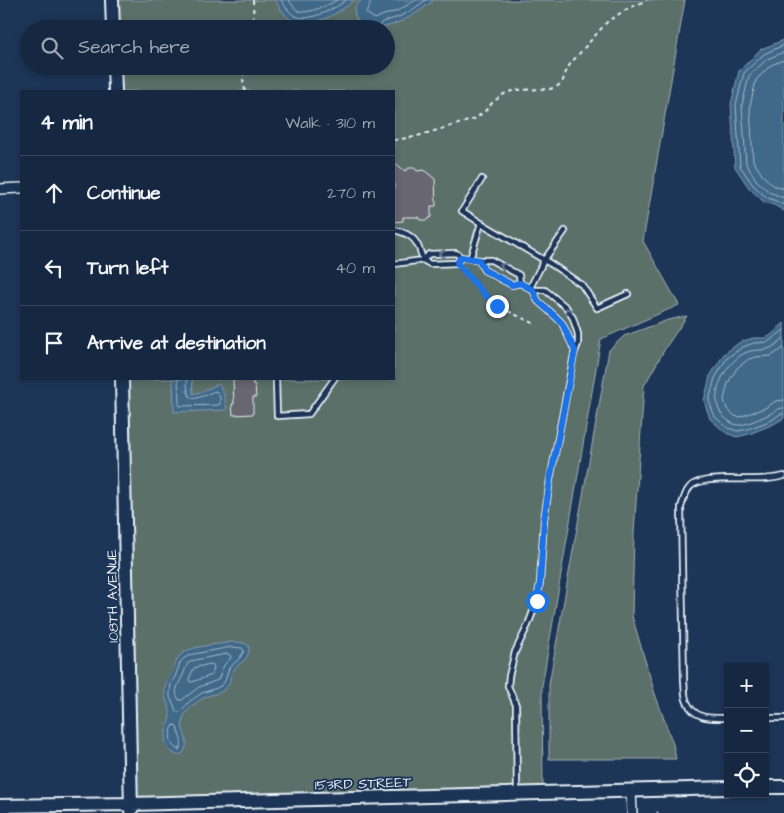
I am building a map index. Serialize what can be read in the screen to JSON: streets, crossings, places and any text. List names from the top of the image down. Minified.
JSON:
{"streets":{"street":["108TH AVENUE","153RD STREET"]},"crossings":[["108TH AVENUE","153RD STREET"]],"page":{"search":"Search here","heading":["4 min","Walk · 310 m"],"list":[["Continue","270 m"],["Turn left","40 m"],"Arrive at destination"],"map_buttons":["+","−"]}}
